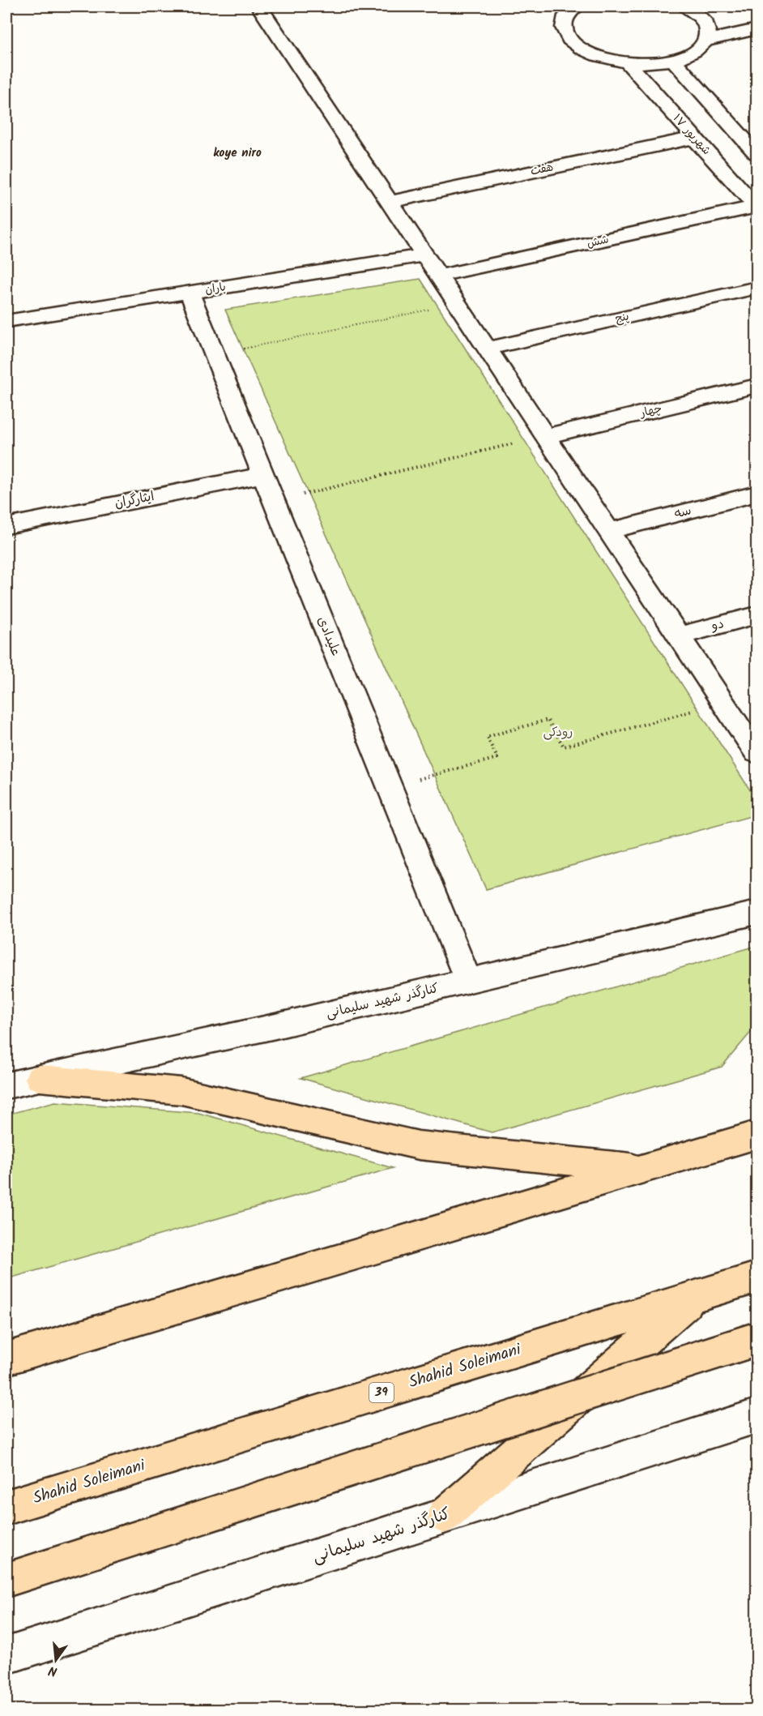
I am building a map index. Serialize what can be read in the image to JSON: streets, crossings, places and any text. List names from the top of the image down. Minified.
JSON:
{"streets":{"highway":["Shahid Soleimani","39"],"street":["۱۷ شهریور","هفت","شش","باران","پنج","چهار","ایثارگران","سه","دو","علیدادی","کنارگذر شهید سلیمانی"]},"crossings":[["۱۷ شهریور","هفت"],["۱۷ شهریور","شش"],["باران","علیدادی"],["ایثارگران","علیدادی"],["علیدادی","کنارگذر شهید سلیمانی"]],"districts":["koye niro"],"parks":["رودکی"],"north":"bottom"}
